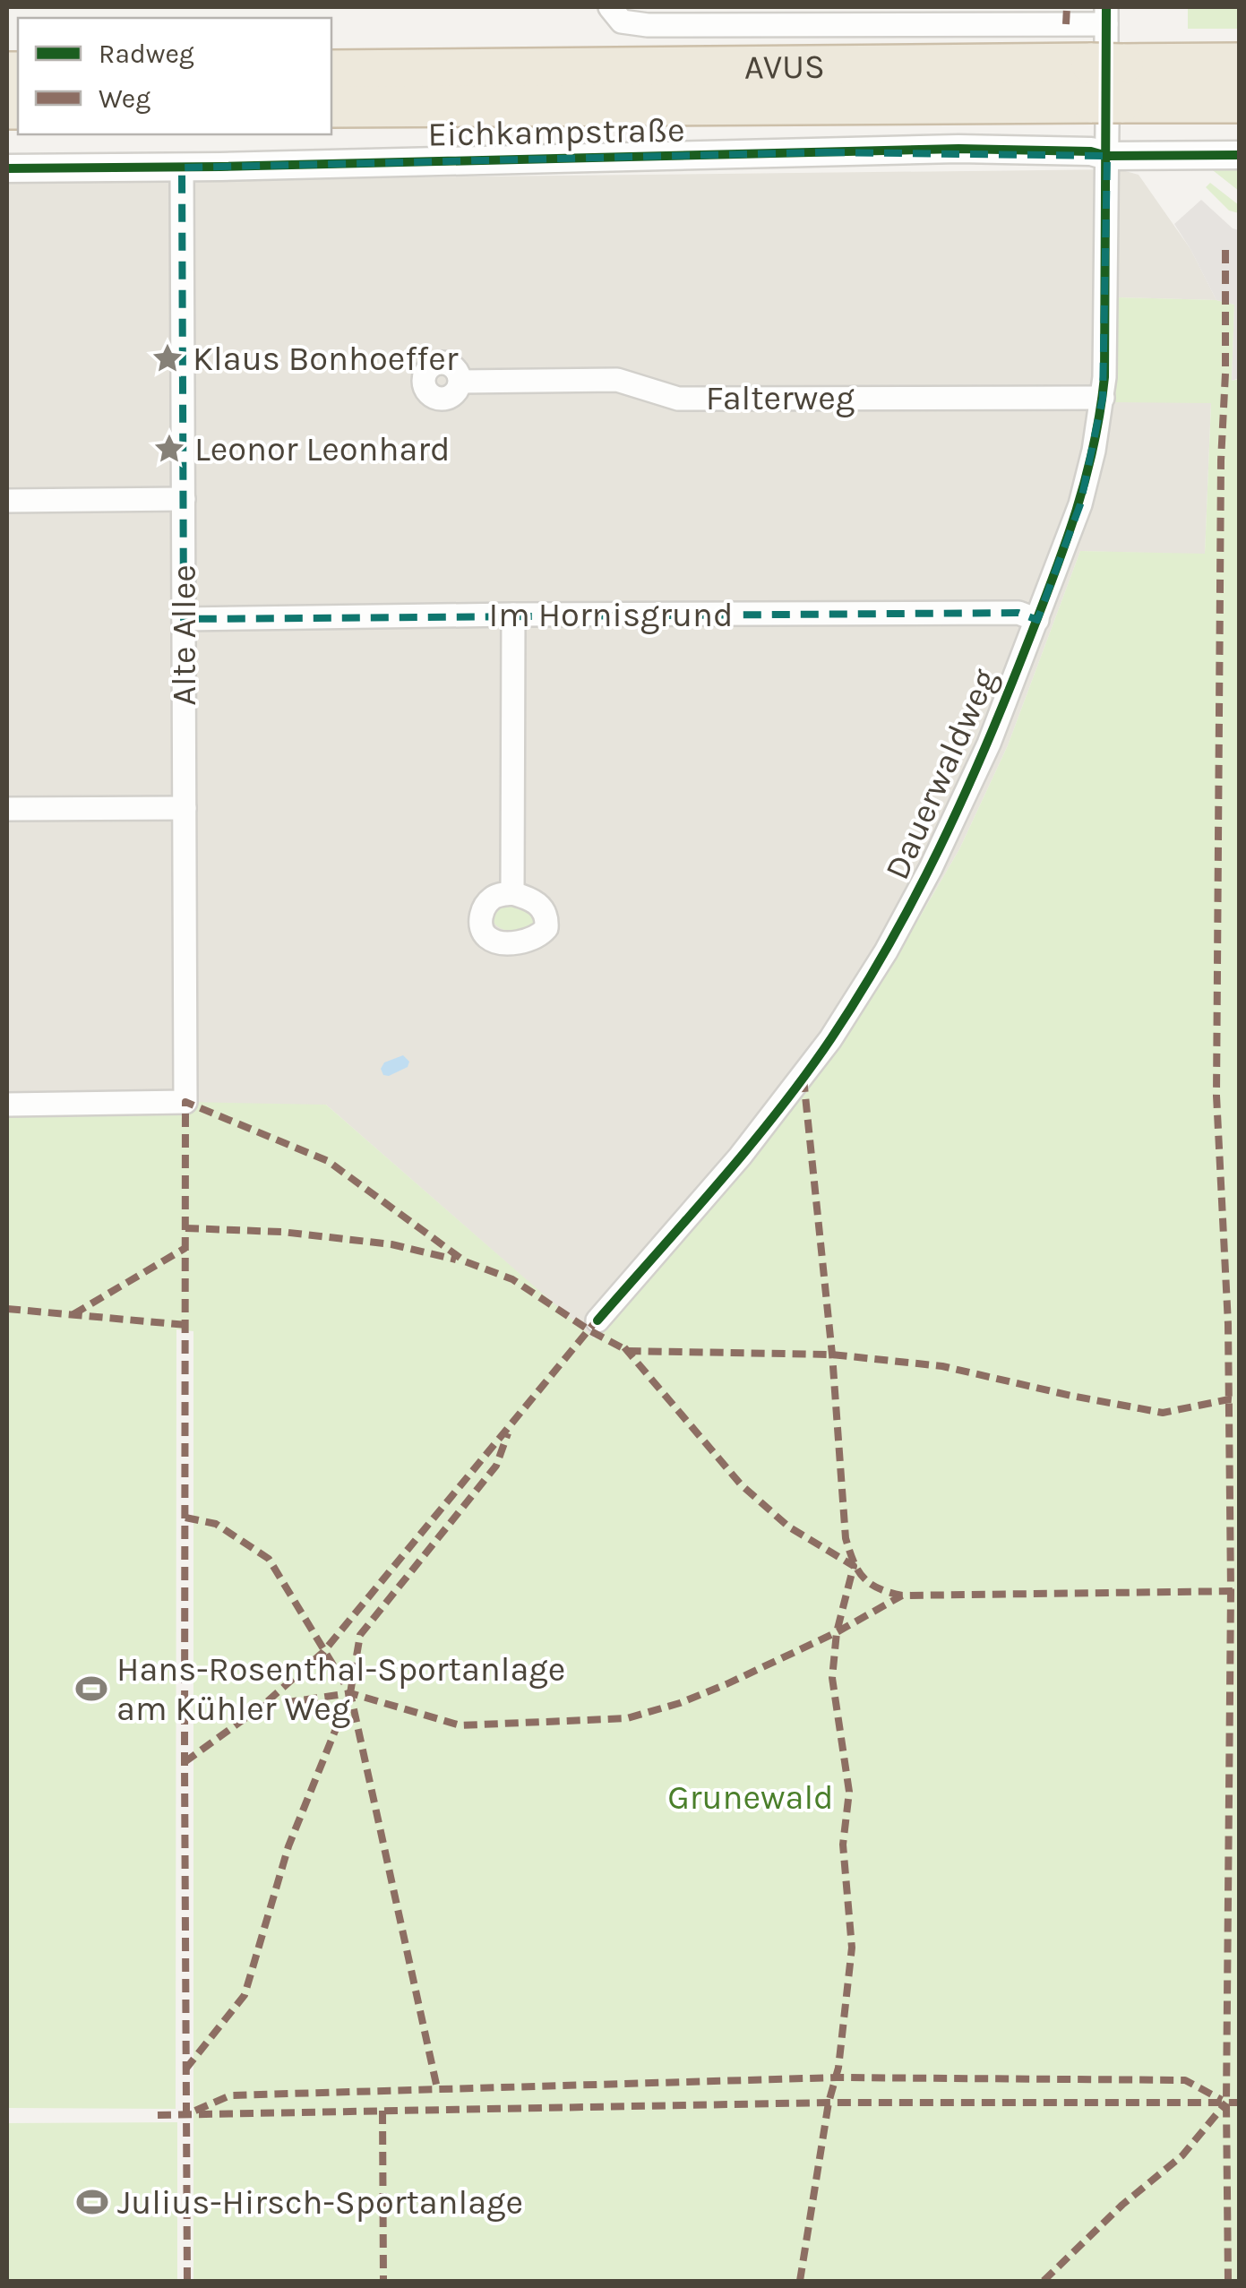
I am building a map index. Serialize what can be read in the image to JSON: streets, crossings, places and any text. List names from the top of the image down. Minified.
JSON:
{"streets":{"highway":["AVUS"],"street":["Eichkampstraße","Falterweg","Im Hornisgrund","Alte Allee","Dauerwaldweg"]},"crossings":[["Eichkampstraße","Alte Allee"],["Eichkampstraße","Dauerwaldweg"],["Falterweg","Dauerwaldweg"],["Im Hornisgrund","Alte Allee"],["Im Hornisgrund","Dauerwaldweg"]],"parks":["Grunewald"],"places":{"place":["Klaus Bonhoeffer","Leonor Leonhard"],"sports":["Hans-Rosenthal-Sportanlage am Kühler Weg","Julius-Hirsch-Sportanlage"]},"legend":["Radweg","Weg"]}
